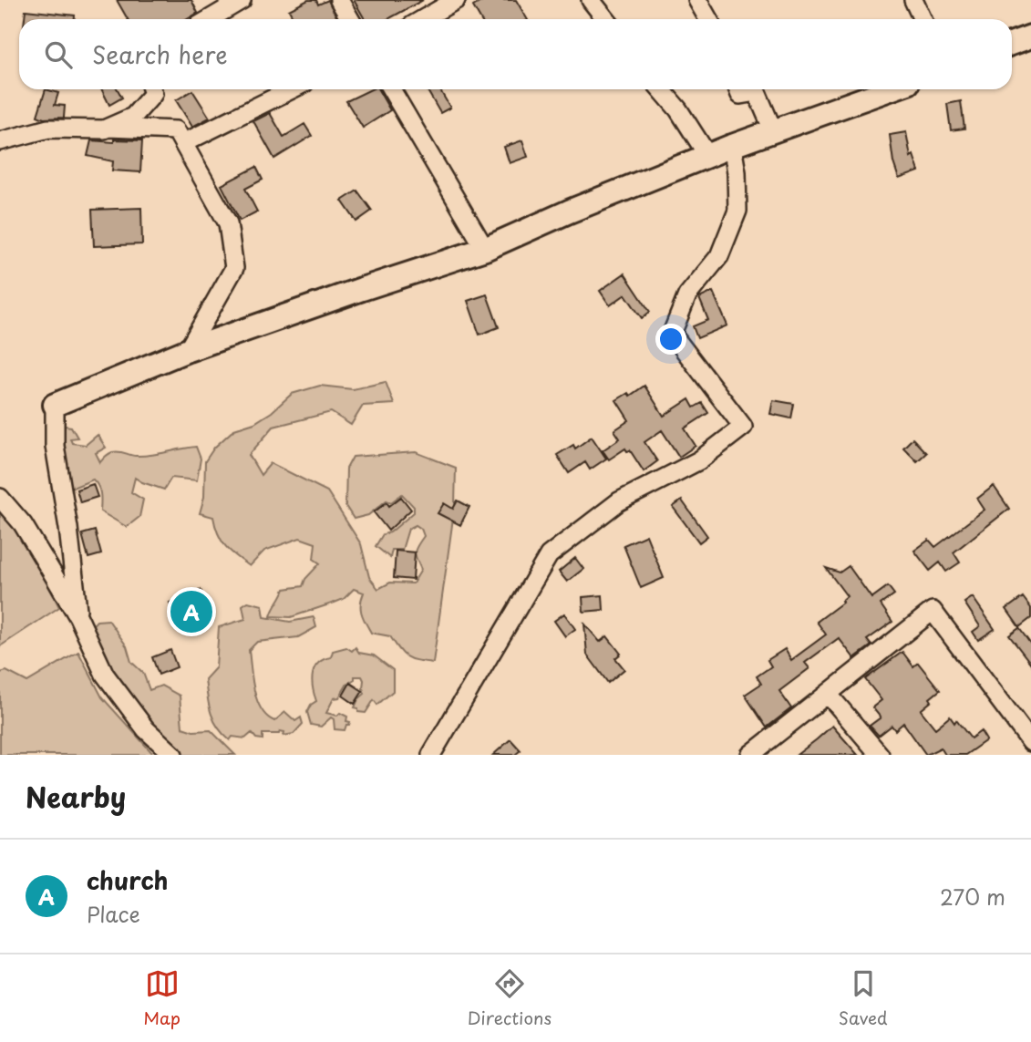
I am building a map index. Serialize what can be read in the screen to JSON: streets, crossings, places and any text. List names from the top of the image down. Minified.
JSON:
{"page":{"search":"Search here","pins":"A","heading":"Nearby","list":[{"mark":"A","name":"church","note":"Place","value":"270 m"}],"nav":["Map","Directions","Saved"]}}
